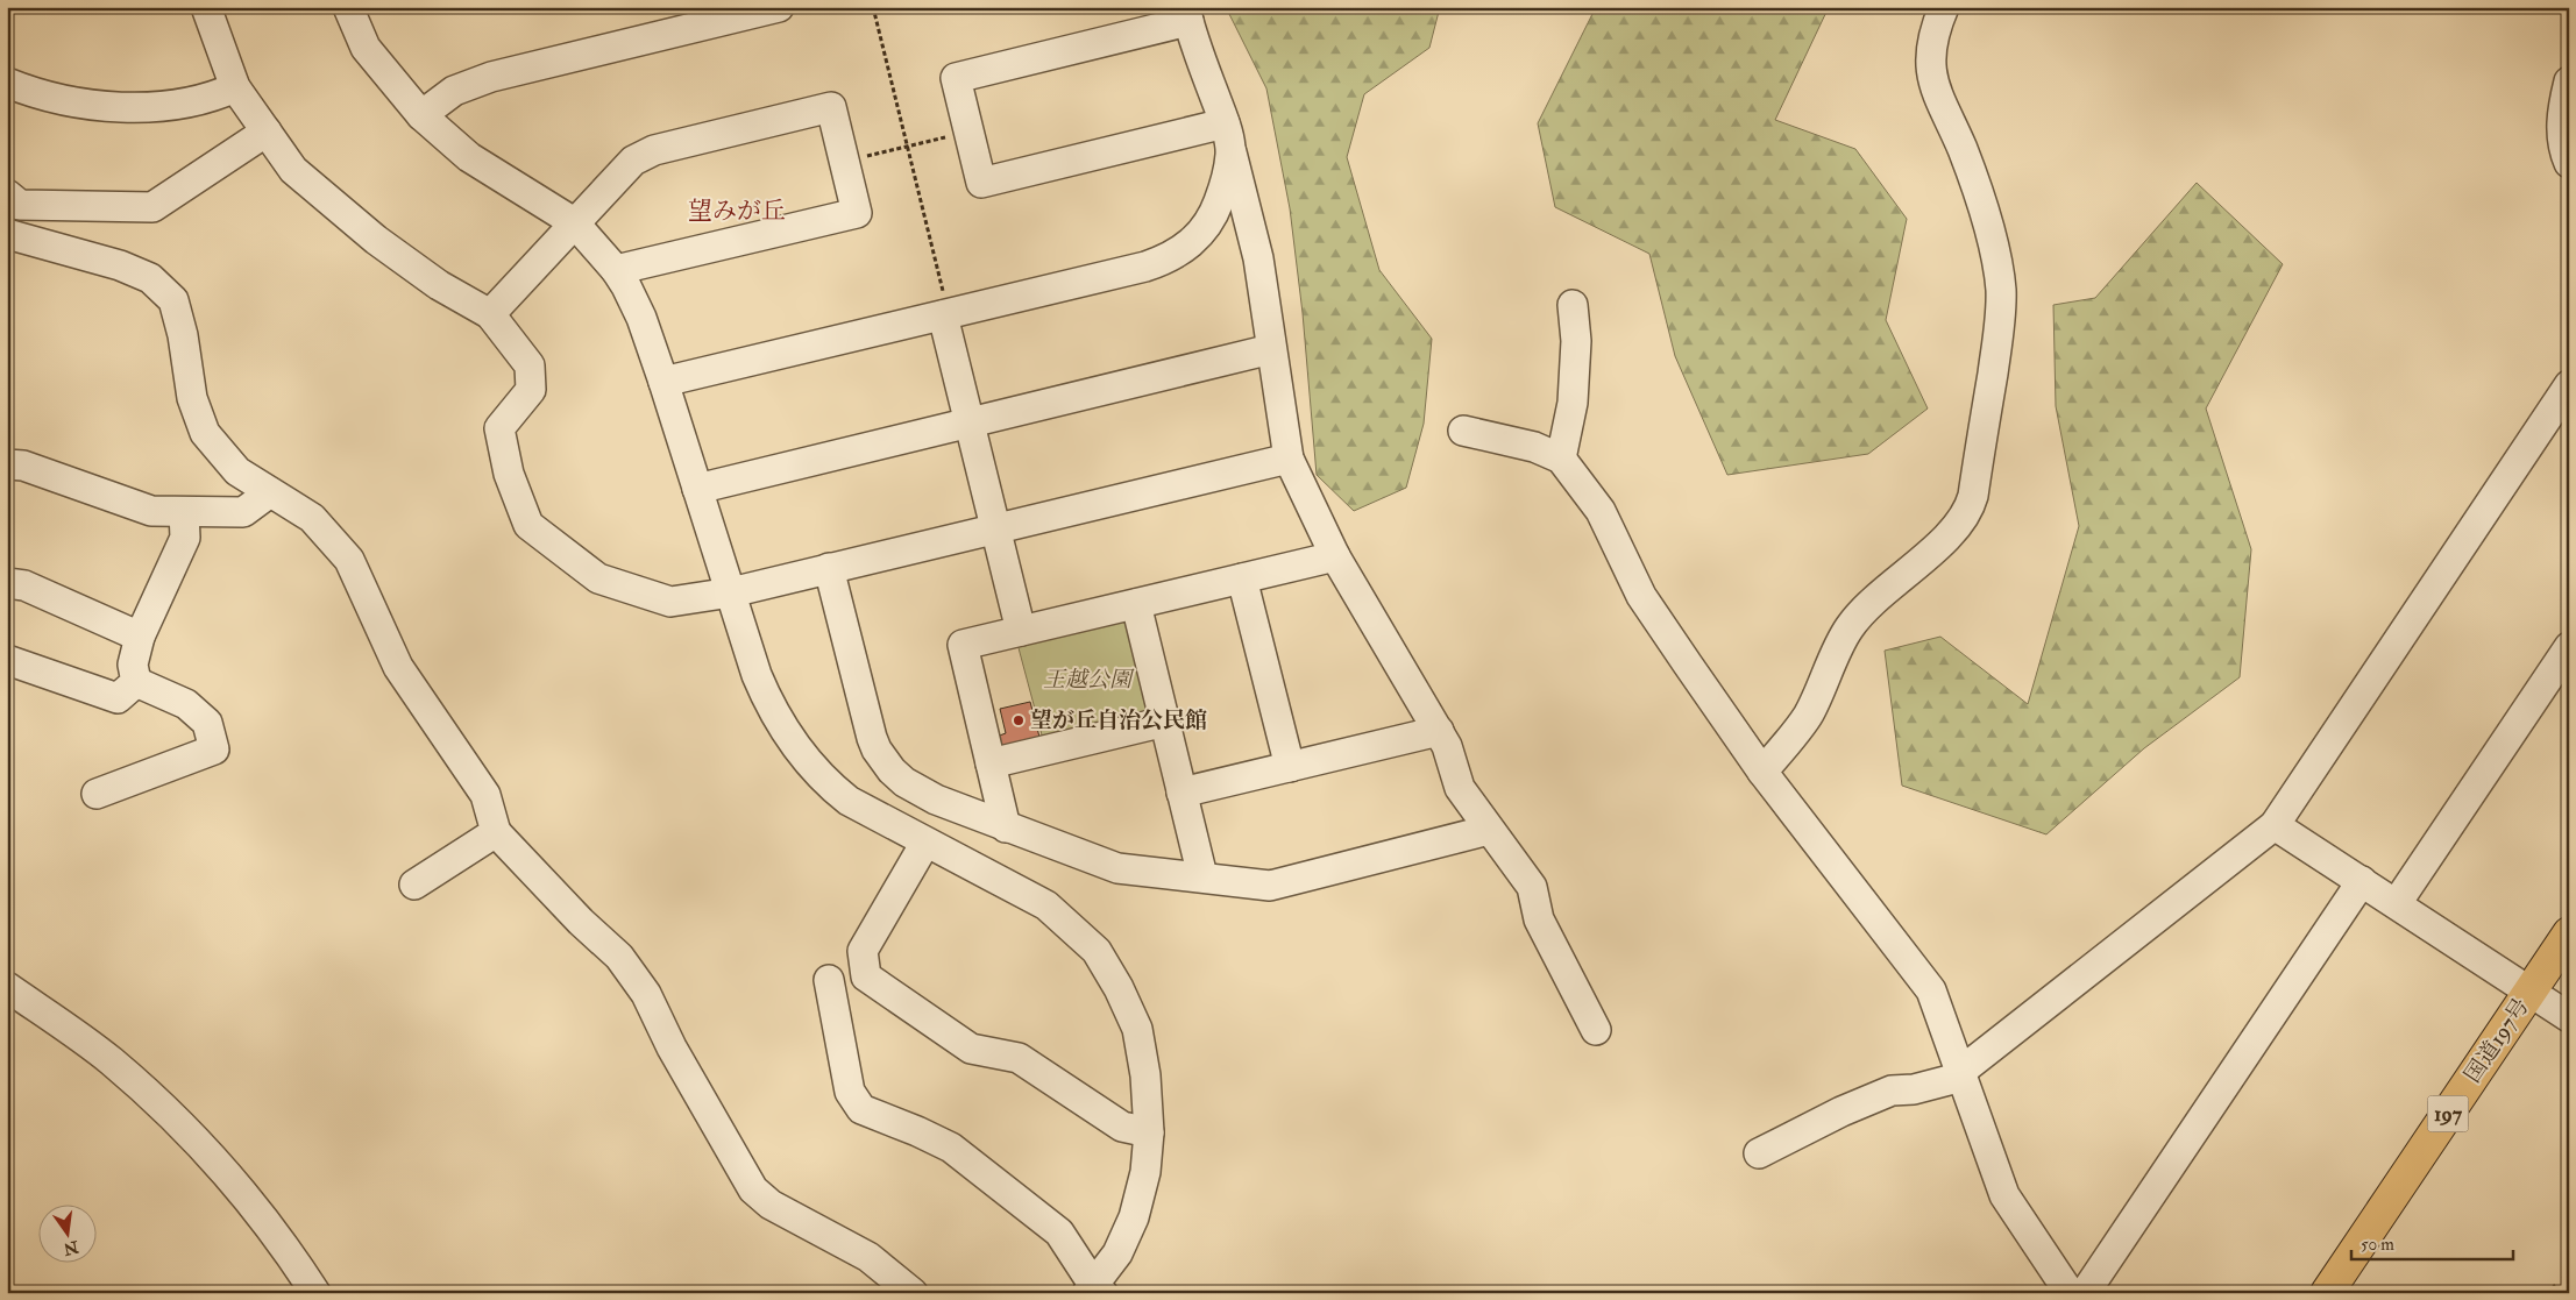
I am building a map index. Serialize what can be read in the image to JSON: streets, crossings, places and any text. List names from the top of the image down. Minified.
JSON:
{"streets":{"highway":["国道197号","197"]},"districts":["望みが丘"],"parks":["王越公園"],"places":["望が丘自治公民館"],"scale_bar":"50 m","north":"bottom"}
